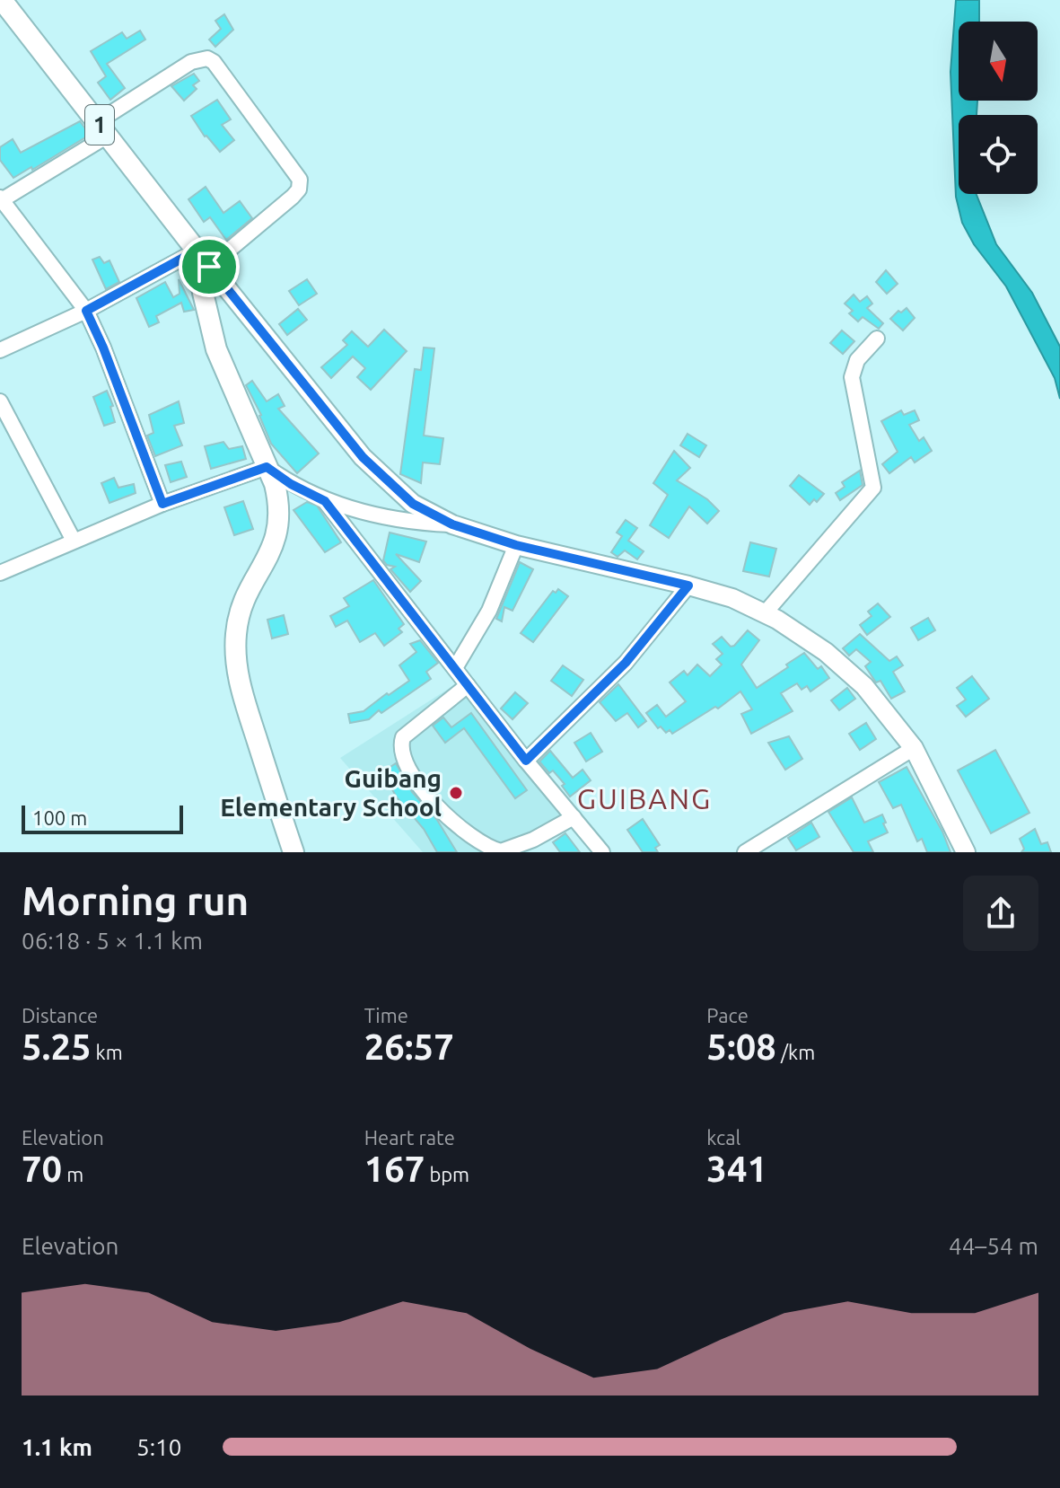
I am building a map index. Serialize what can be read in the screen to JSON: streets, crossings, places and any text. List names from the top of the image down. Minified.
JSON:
{"streets":{"highway":["1"]},"districts":["GUIBANG"],"places":["Guibang Elementary School"],"scale_bar":"100 m","north":"bottom","page":{"scale":"100 m","heading":["Morning run","06:18 · 5 × 1.1 km"],"stats":[["Distance","5.25 km"],["Time","26:57"],["Pace","5:08 /km"],["Elevation","70 m"],["Heart rate","167 bpm"],["kcal","341"]],"chart":["Elevation","44–54 m"],"list":[{"name":"1.1 km","note":"5:10"}]}}
